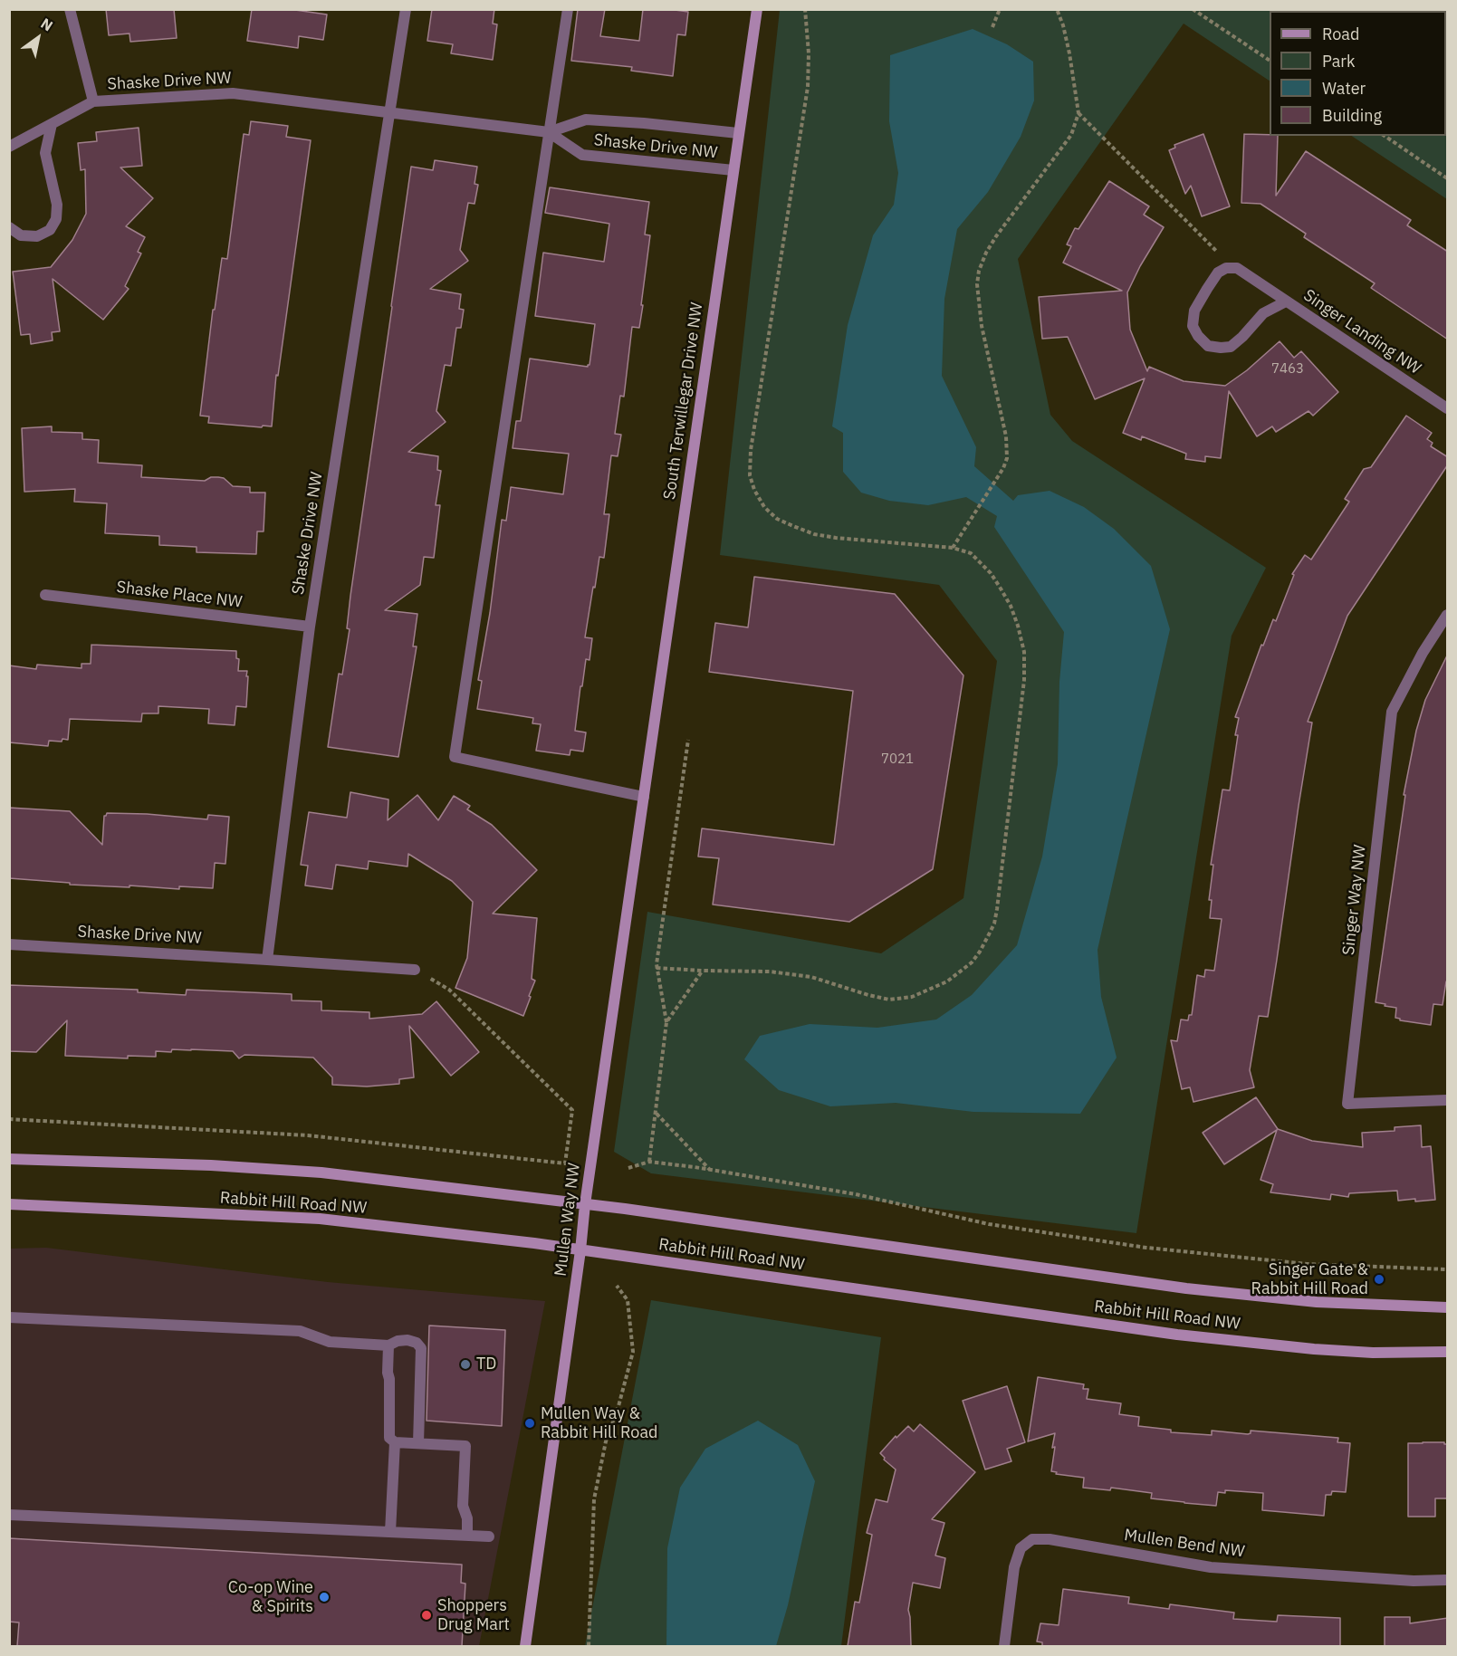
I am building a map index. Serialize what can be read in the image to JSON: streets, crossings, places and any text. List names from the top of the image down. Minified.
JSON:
{"streets":{"main road":["South Terwillegar Drive NW","Rabbit Hill Road NW","Mullen Way NW"],"street":["Shaske Drive NW","Singer Landing NW","Shaske Place NW","Singer Way NW","Mullen Bend NW"]},"crossings":[["Shaske Drive NW","South Terwillegar Drive NW"],["Shaske Drive NW","Shaske Place NW"],["South Terwillegar Drive NW","Mullen Way NW"],["Rabbit Hill Road NW","Mullen Way NW"]],"places":["Singer Gate & Rabbit Hill Road","TD","Mullen Way & Rabbit Hill Road","Co-op Wine & Spirits","Shoppers Drug Mart"],"house_numbers":["7463","7021"],"legend":["Road","Park","Water","Building"],"north":"top right"}
